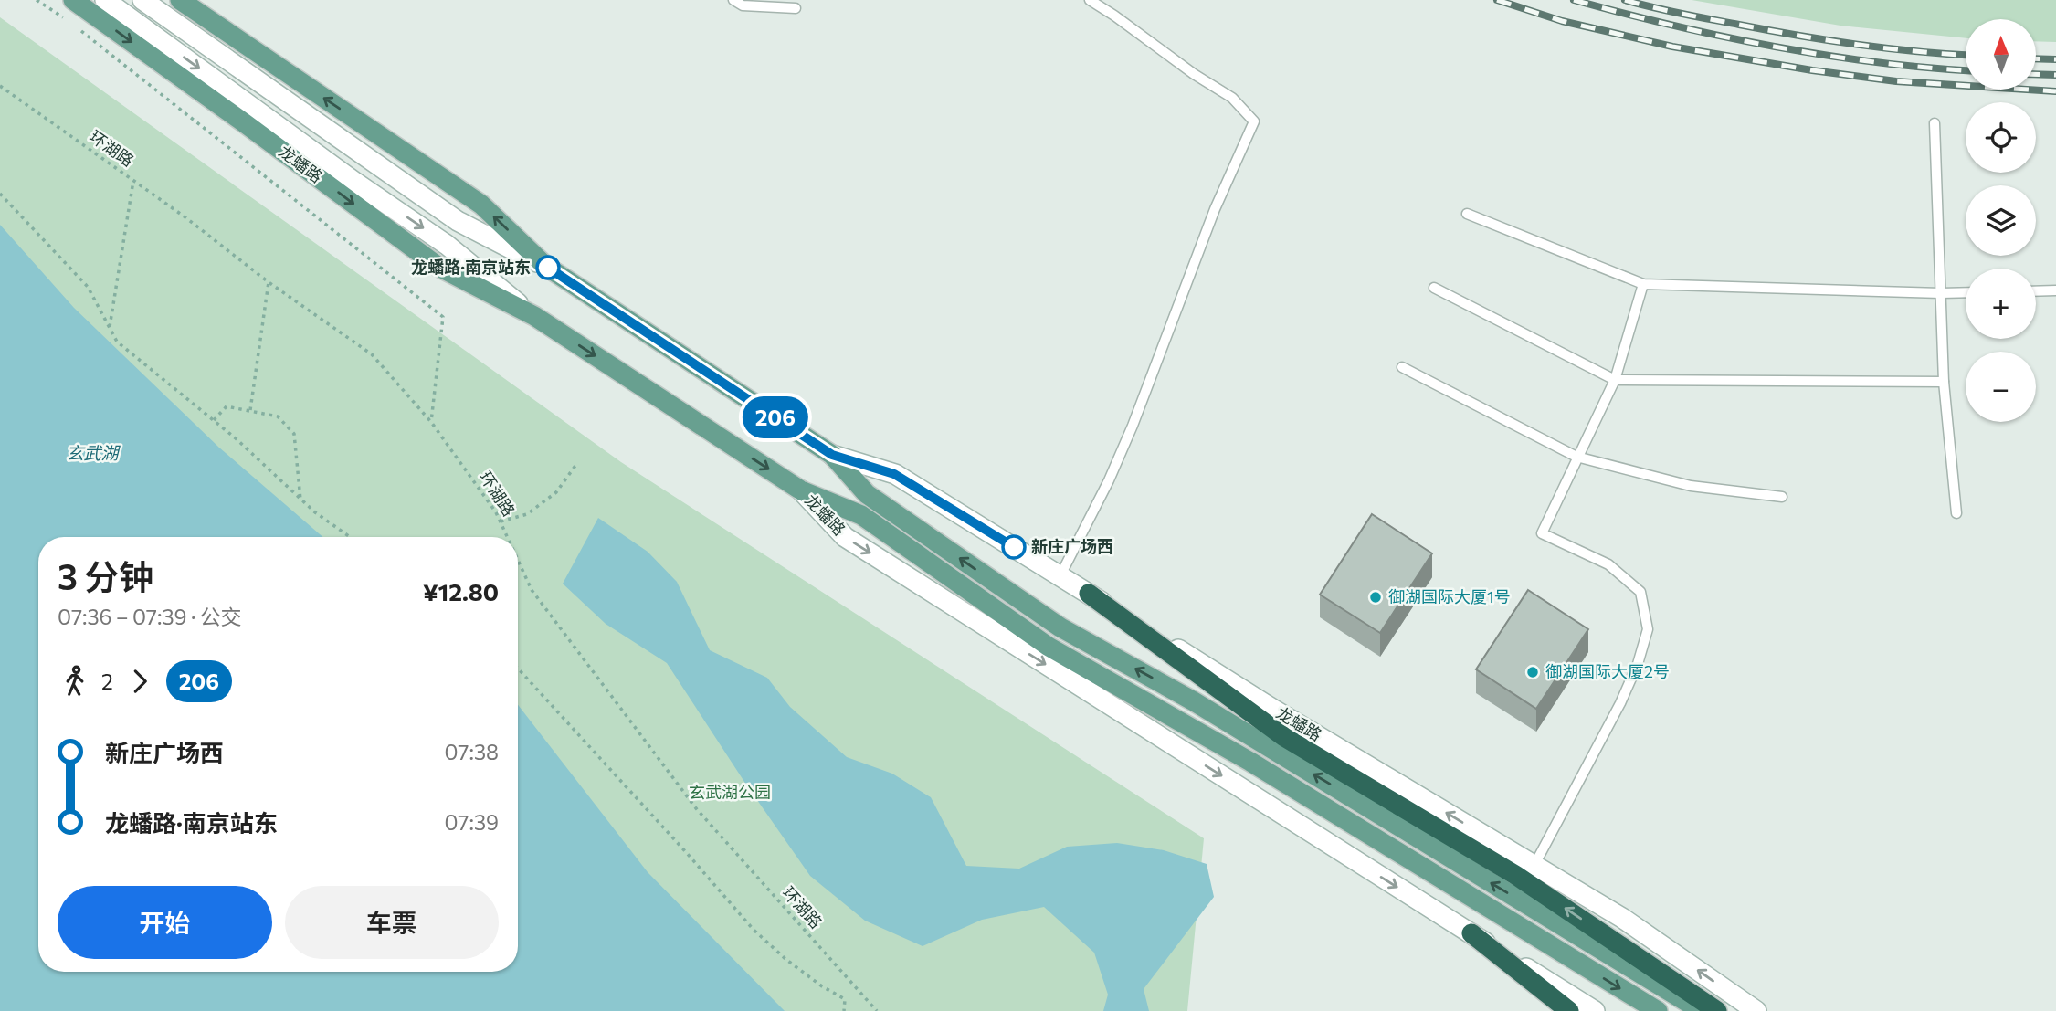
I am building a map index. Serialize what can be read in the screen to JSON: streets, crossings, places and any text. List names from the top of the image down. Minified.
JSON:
{"streets":{"main road":["龙蟠路"],"path":["环湖路"]},"water":["玄武湖"],"parks":["玄武湖公园"],"places":["龙蟠路·南京站东","新庄广场西","御湖国际大厦1号","御湖国际大厦2号"],"lines":["bus line 206"],"north":"top","page":{"on_map":"206","map_buttons":["+","−"],"heading":["3 分钟","07:36 – 07:39 · 公交","¥12.80"],"legs":["2","206"],"list":[{"name":"新庄广场西","value":"07:38"},{"name":"龙蟠路·南京站东","value":"07:39"}],"buttons":["开始","车票"]}}
